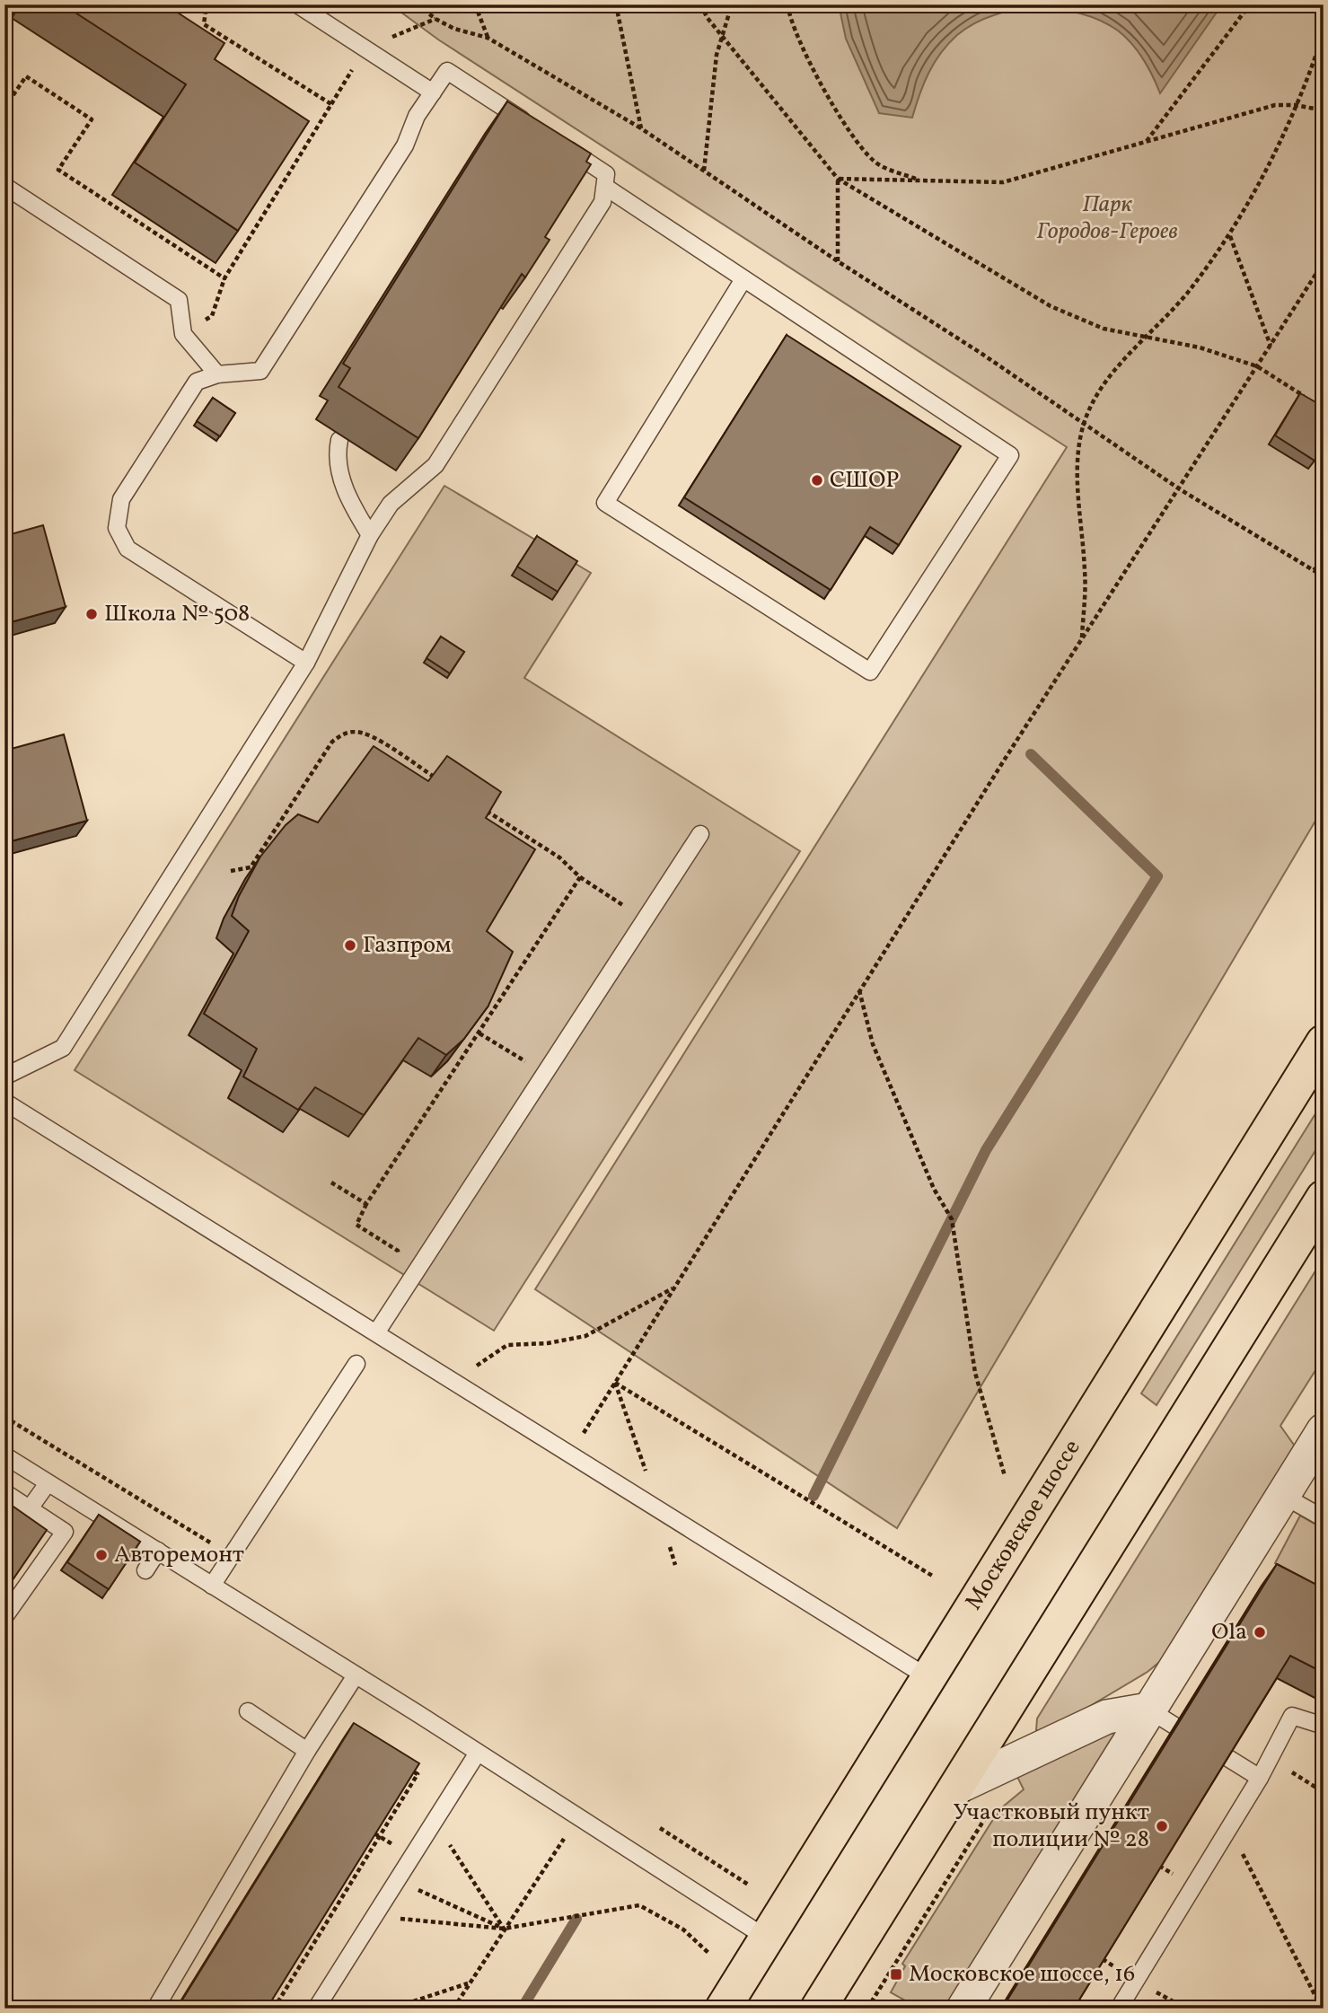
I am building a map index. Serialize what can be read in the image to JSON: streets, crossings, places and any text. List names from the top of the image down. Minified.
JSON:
{"streets":{"main road":["Московское шоссе"]},"parks":["Парк Городов-Героев"],"places":{"other":["СШОР","Школа № 508","Газпром","Авторемонт","Ola","Участковый пункт полиции № 28"],"transit":["Московское шоссе, 16"]}}
